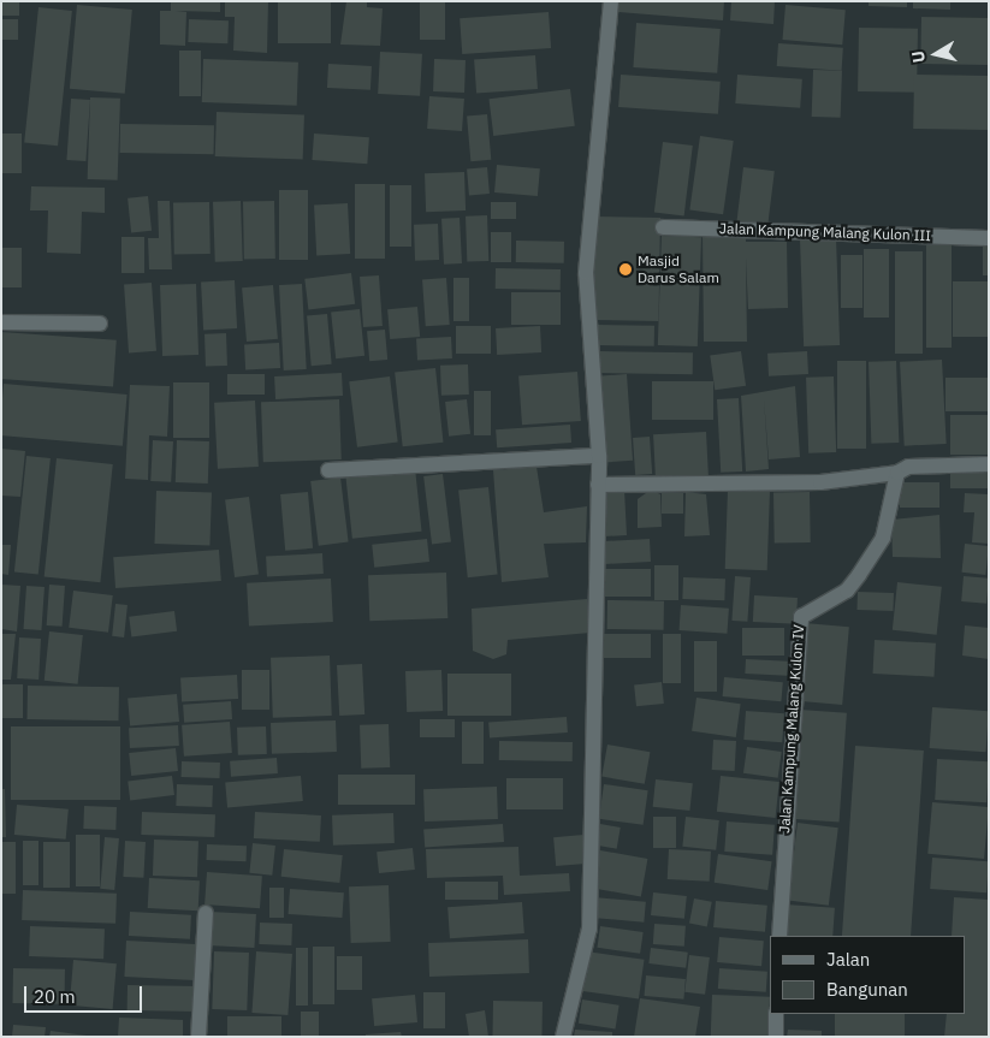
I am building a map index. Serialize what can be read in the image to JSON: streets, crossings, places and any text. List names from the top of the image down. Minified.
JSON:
{"streets":{"street":["Jalan Kampung Malang Kulon III","Jalan Kampung Malang Kulon IV"]},"places":["Masjid Darus Salam"],"legend":["Jalan","Bangunan"],"scale_bar":"20 m","north":"left"}
